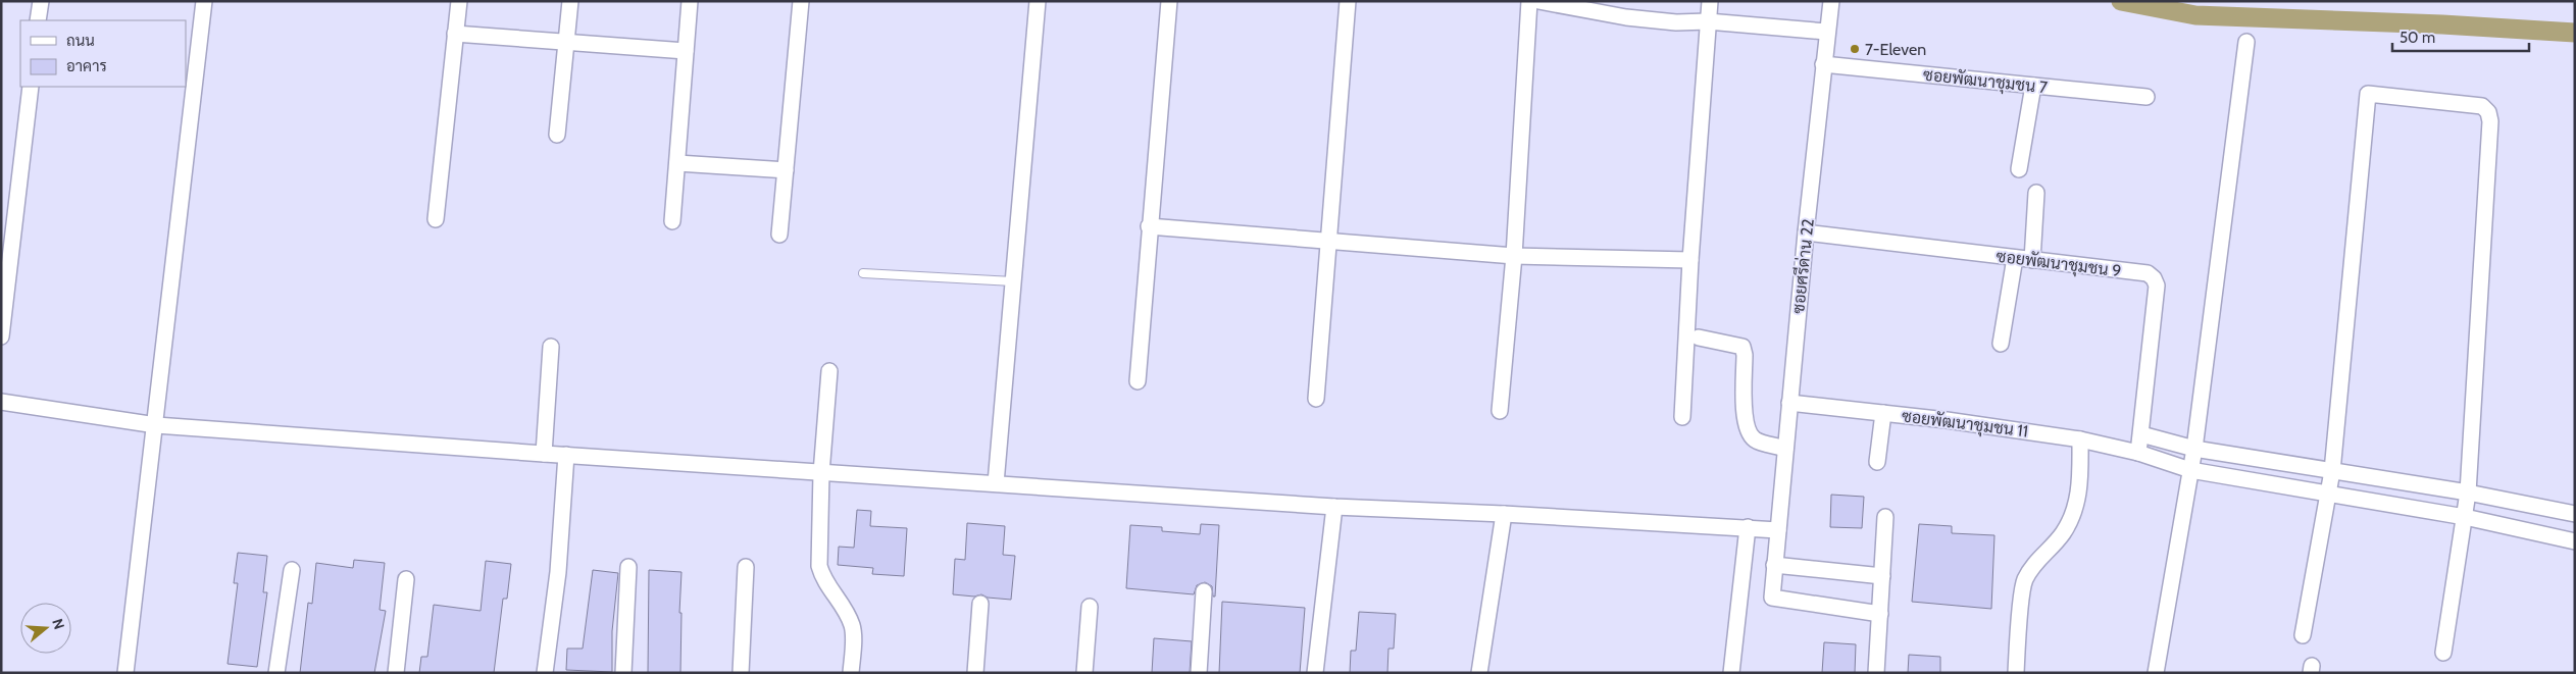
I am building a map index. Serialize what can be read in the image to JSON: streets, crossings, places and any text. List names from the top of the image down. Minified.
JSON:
{"streets":{"street":["ซอยพัฒนาชุมชน 7","ซอยพัฒนาชุมชน 9","ซอยศรีด่าน 22","ซอยพัฒนาชุมชน 11"]},"crossings":[["ซอยพัฒนาชุมชน 7","ซอยศรีด่าน 22"],["ซอยพัฒนาชุมชน 9","ซอยศรีด่าน 22"],["ซอยศรีด่าน 22","ซอยพัฒนาชุมชน 11"]],"places":["7-Eleven"],"legend":["ถนน","อาคาร"],"scale_bar":"50 m","north":"right"}
